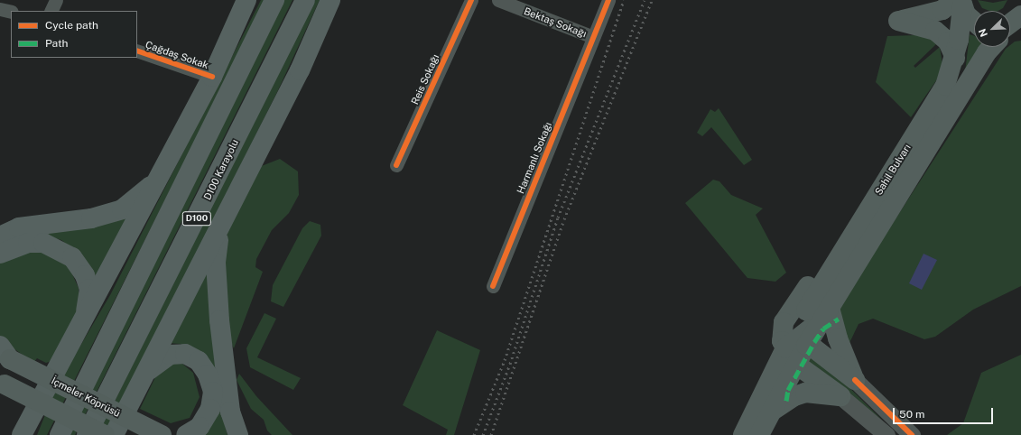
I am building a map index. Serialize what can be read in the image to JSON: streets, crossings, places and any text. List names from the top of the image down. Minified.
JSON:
{"streets":{"highway":["D100 Karayolu","D100"],"main road":["Sahil Bulvarı","İçmeler Köprüsü"],"street":["Bektaş Sokağı","Çağdaş Sokak","Reis Sokağı","Harmanlı Sokağı"]},"crossings":[["Bektaş Sokağı","Harmanlı Sokağı"]],"legend":["Cycle path","Path"],"scale_bar":"50 m","north":"bottom left"}
